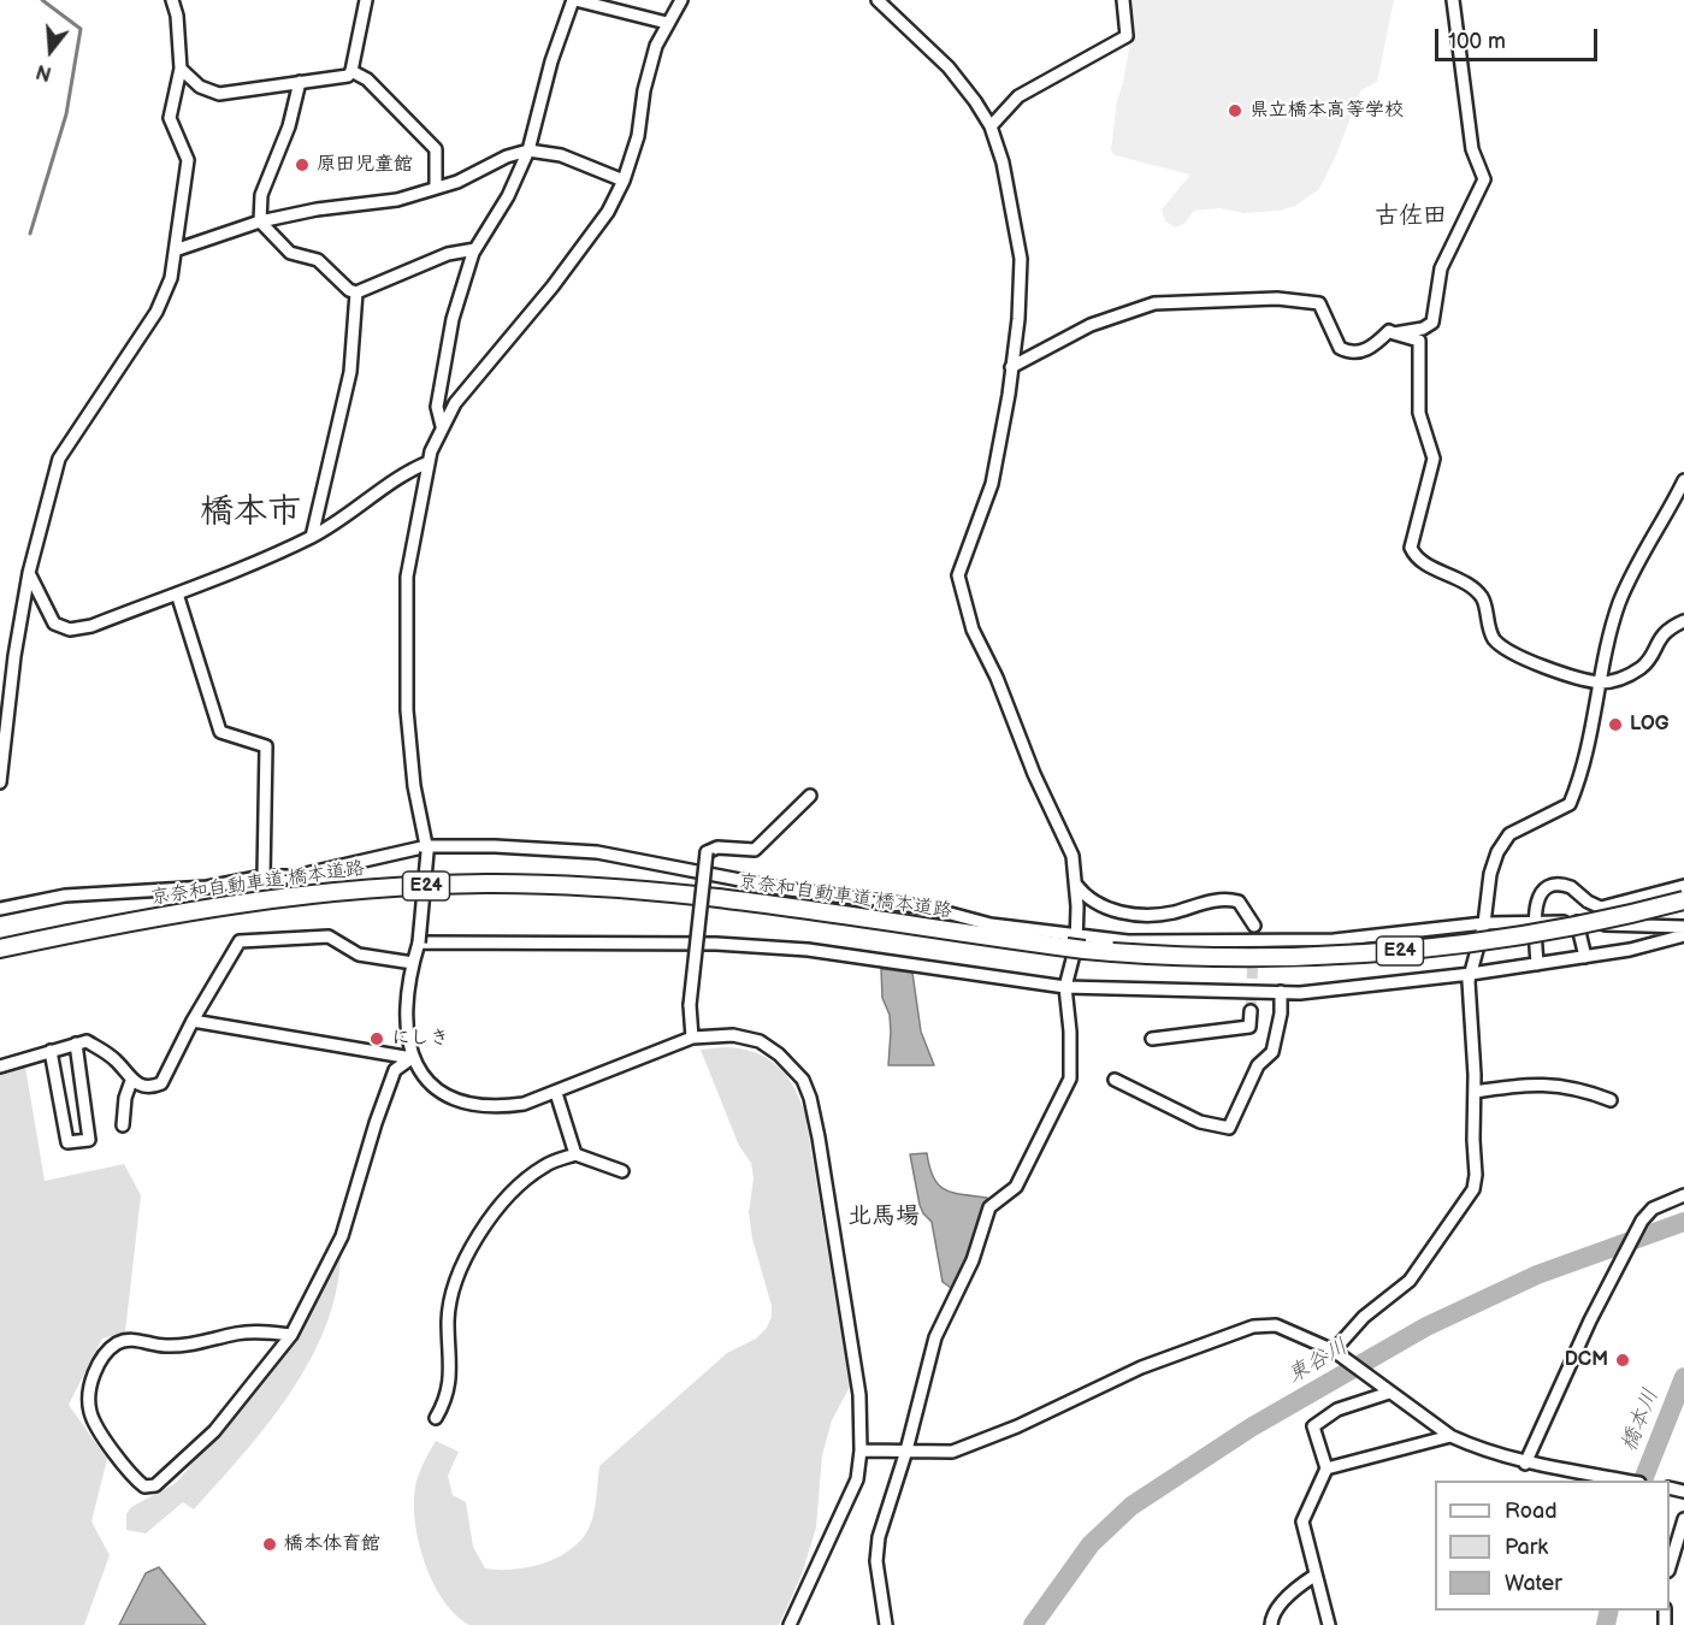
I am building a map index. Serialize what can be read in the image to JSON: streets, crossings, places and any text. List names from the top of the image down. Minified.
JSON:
{"streets":{"highway":["京奈和自動車道;橋本道路","E24"]},"districts":["古佐田","橋本市","北馬場"],"water":["東谷川","橋本川"],"places":["県立橋本高等学校","原田児童館","LOG","にしき","DCM","橋本体育館"],"legend":["Road","Park","Water"],"scale_bar":"100 m","north":"bottom"}
